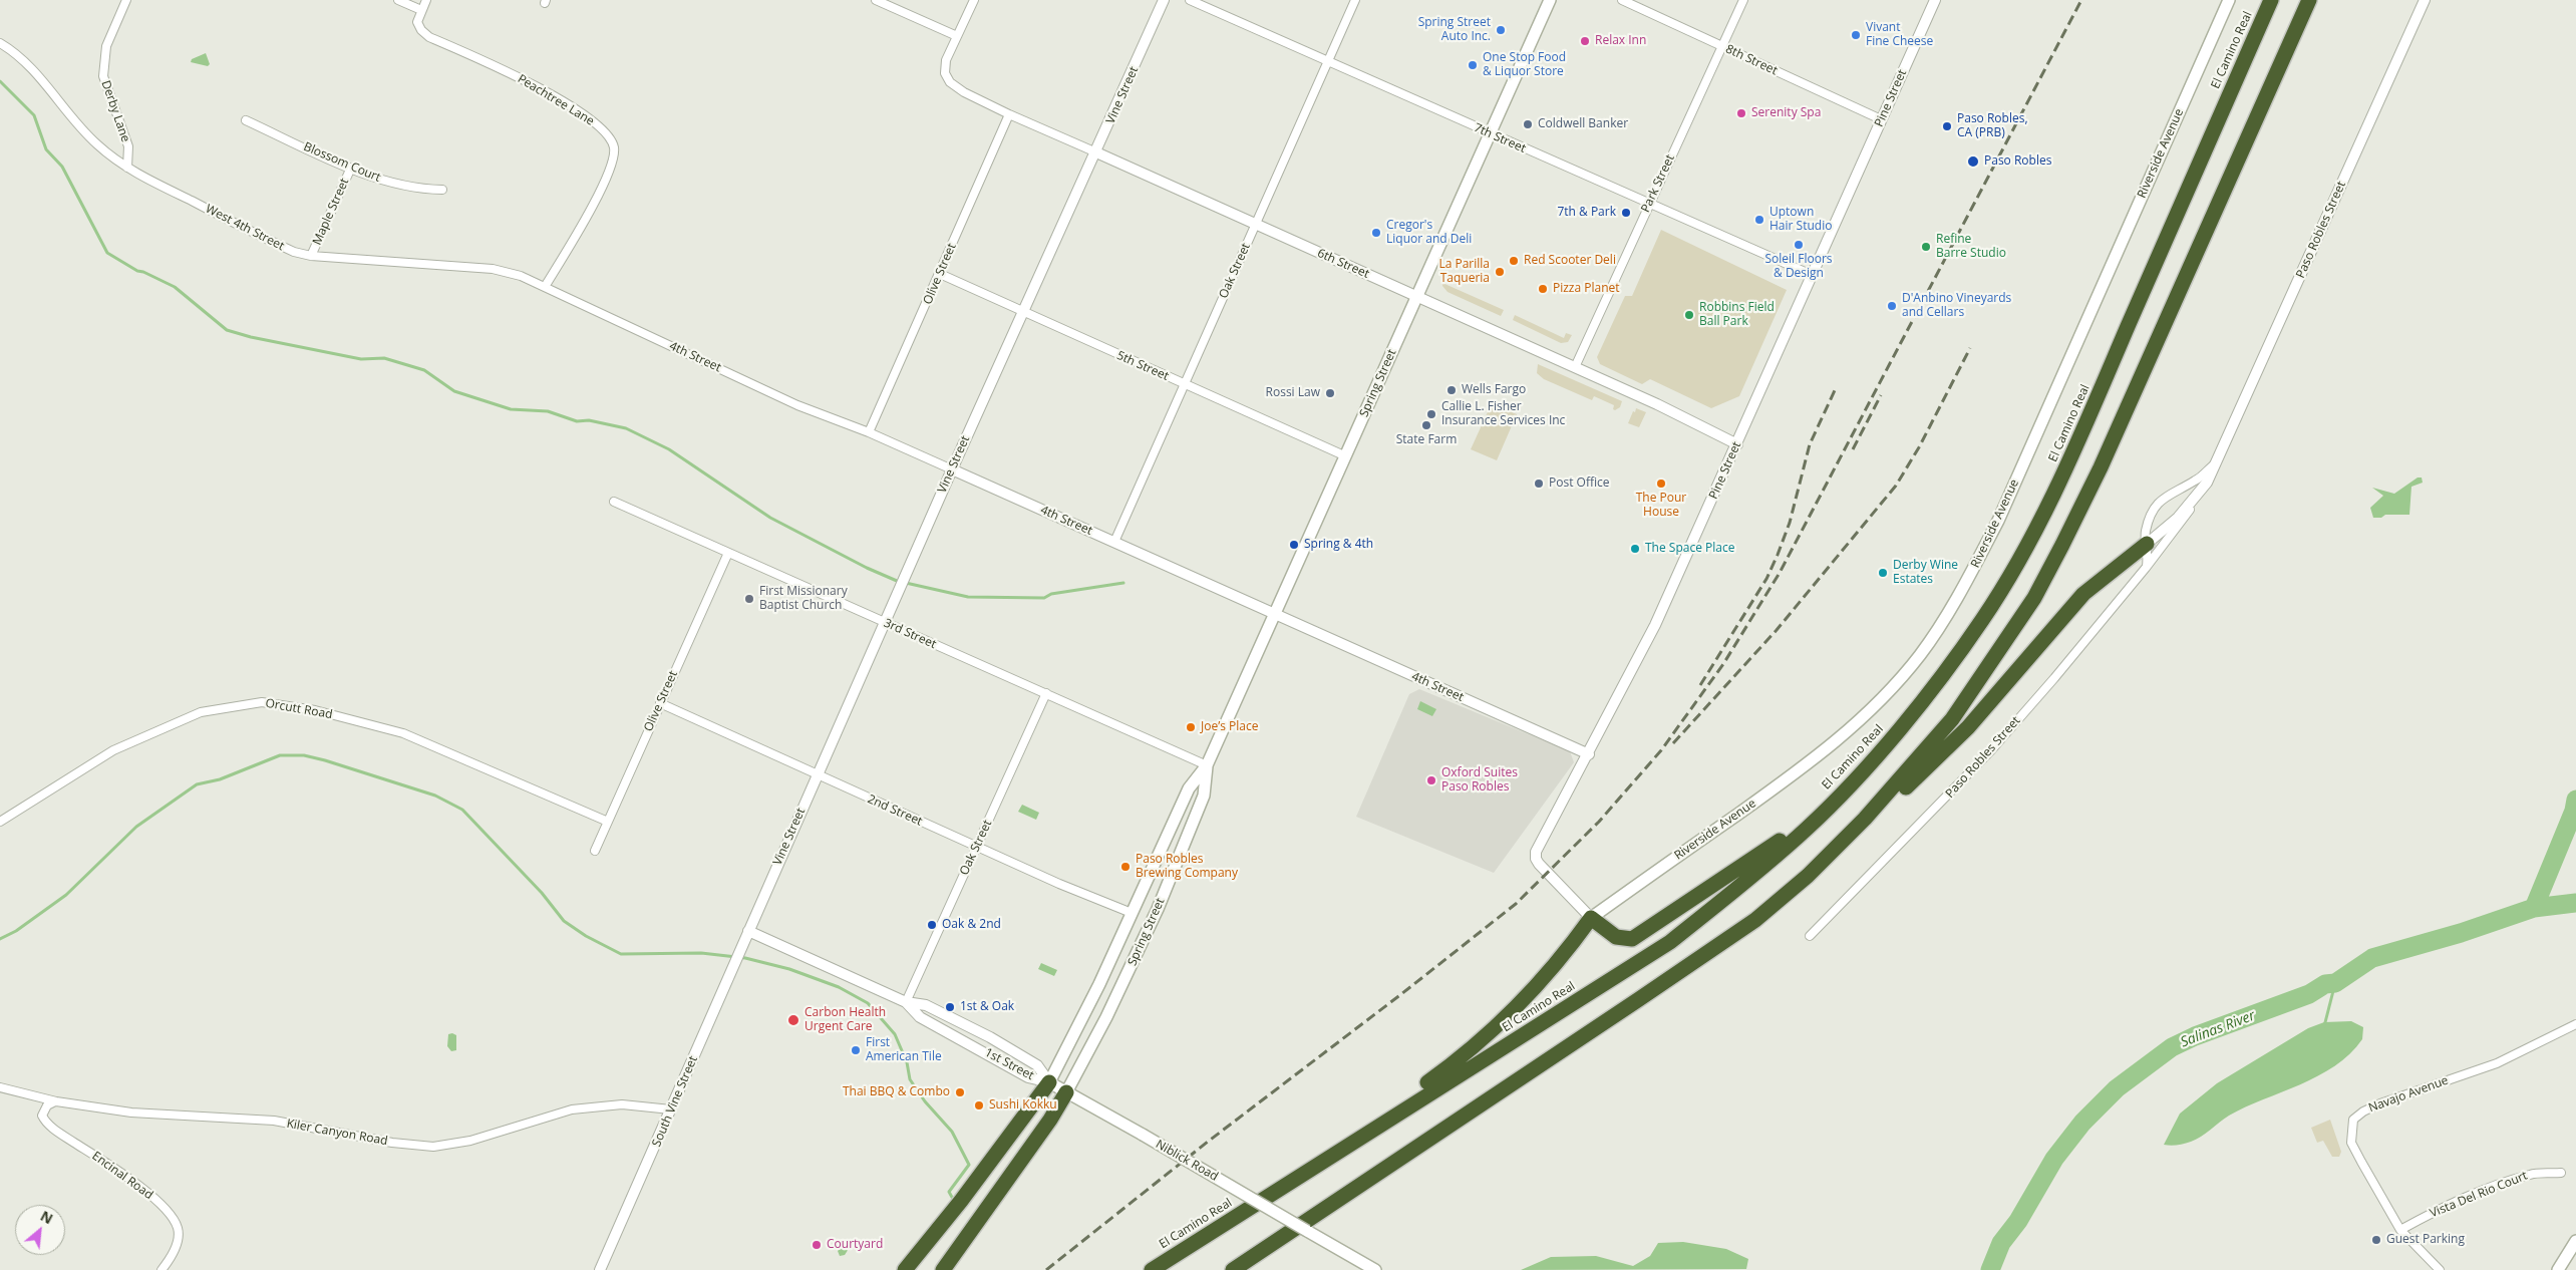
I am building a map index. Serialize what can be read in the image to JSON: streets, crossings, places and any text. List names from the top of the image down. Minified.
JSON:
{"streets":{"highway":["El Camino Real"],"main road":["Riverside Avenue","Spring Street","Niblick Road"],"street":["8th Street","Vine Street","Pine Street","Peachtree Lane","Derby Lane","7th Street","Blossom Court","Park Street","Maple Street","West 4th Street","Paso Robles Street","6th Street","Oak Street","Olive Street","4th Street","5th Street","3rd Street","Orcutt Road","2nd Street","1st Street","Navajo Avenue","South Vine Street","Kiler Canyon Road","Encinal Road","Vista Del Rio Court"]},"crossings":[["8th Street","Pine Street"],["8th Street","Park Street"],["Vine Street","6th Street"],["Vine Street","4th Street"],["Vine Street","5th Street"],["Vine Street","3rd Street"],["Vine Street","2nd Street"],["Vine Street","1st Street"],["Vine Street","South Vine Street"],["Pine Street","7th Street"],["Pine Street","Riverside Avenue"],["Pine Street","6th Street"],["Pine Street","4th Street"],["Peachtree Lane","West 4th Street"],["Peachtree Lane","4th Street"],["Derby Lane","West 4th Street"],["7th Street","Park Street"],["7th Street","Oak Street"],["7th Street","Spring Street"],["Blossom Court","Maple Street"],["Park Street","6th Street"],["Maple Street","West 4th Street"],["West 4th Street","4th Street"],["6th Street","Oak Street"],["6th Street","Olive Street"],["6th Street","Spring Street"],["Oak Street","4th Street"],["Oak Street","5th Street"],["Oak Street","3rd Street"],["Oak Street","2nd Street"],["Oak Street","1st Street"],["Olive Street","4th Street"],["Olive Street","5th Street"],["Olive Street","3rd Street"],["Olive Street","Orcutt Road"],["Olive Street","2nd Street"],["4th Street","Spring Street"],["5th Street","Spring Street"],["Spring Street","3rd Street"],["Spring Street","2nd Street"],["Spring Street","1st Street"],["Spring Street","Niblick Road"],["1st Street","South Vine Street"],["1st Street","Niblick Road"],["Navajo Avenue","Vista Del Rio Court"],["South Vine Street","Kiler Canyon Road"],["Kiler Canyon Road","Encinal Road"]],"water":["Salinas River"],"places":["Spring Street Auto Inc.","Vivant Fine Cheese","Relax Inn","One Stop Food & Liquor Store","Serenity Spa","Coldwell Banker","Paso Robles, CA (PRB)","Paso Robles","7th & Park","Uptown Hair Studio","Cregor's Liquor and Deli","Soleil Floors & Design","Refine Barre Studio","Red Scooter Deli","La Parilla Taqueria","Pizza Planet","D'Anbino Vineyards and Cellars","Robbins Field Ball Park","Wells Fargo","Rossi Law","Callie L. Fisher Insurance Services Inc","State Farm","Post Office","The Pour House","Spring & 4th","The Space Place","Derby Wine Estates","First Missionary Baptist Church","Joe’s Place","Oxford Suites Paso Robles","Paso Robles Brewing Company","Oak & 2nd","1st & Oak","Carbon Health Urgent Care","First American Tile","Thai BBQ & Combo","Sushi Kokku","Guest Parking","Courtyard"],"north":"top right"}
